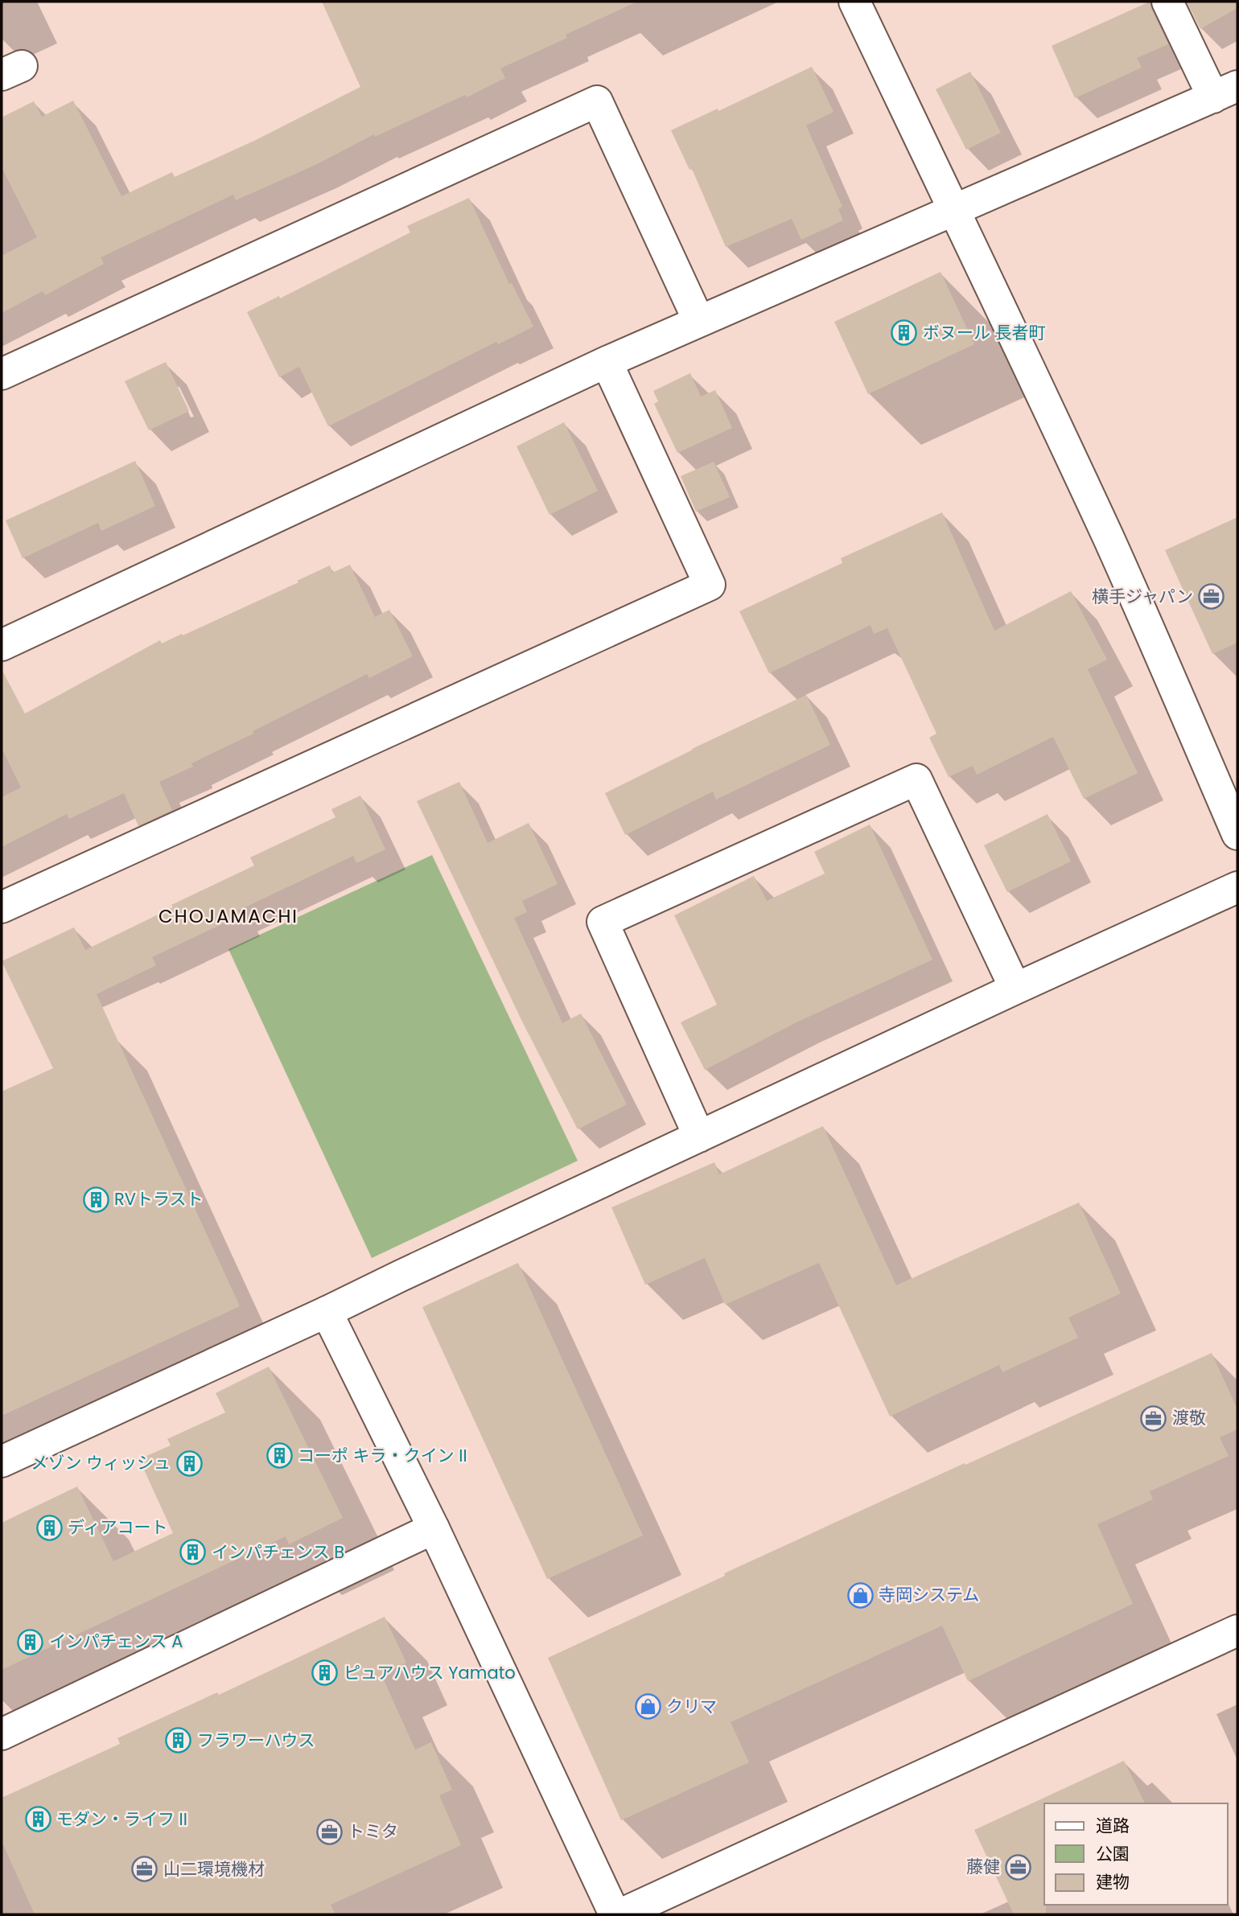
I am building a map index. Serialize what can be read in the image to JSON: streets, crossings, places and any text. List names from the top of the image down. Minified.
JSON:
{"districts":["CHOJAMACHI"],"places":{"building":["ボヌール 長者町","RVトラスト","コーポ キラ・クイン II","メゾン ウィッシュ","ディアコート","インパチェンス B","インパチェンス A","ピュアハウス Yamato","フラワーハウス","モダン・ライフ II"],"office":["横手ジャパン","渡敬","トミタ","藤健","山二環境機材"],"shop":["寺岡システム","クリマ"]},"legend":["道路","公園","建物"]}
